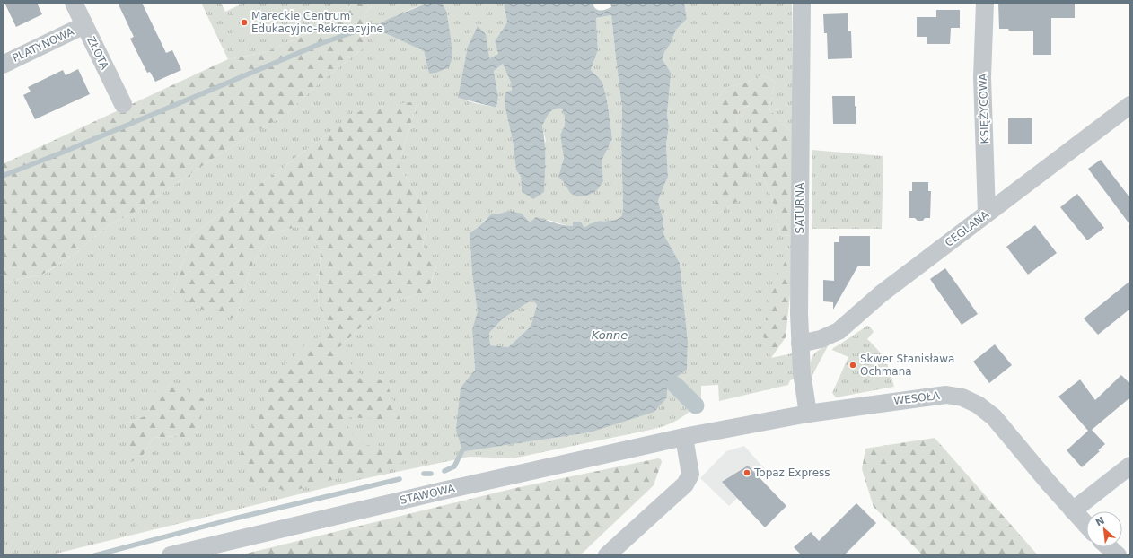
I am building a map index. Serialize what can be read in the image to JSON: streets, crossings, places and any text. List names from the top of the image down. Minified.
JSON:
{"streets":{"street":["PLATYNOWA","ZŁOTA","KSIĘŻYCOWA","SATURNA","CEGLANA","WESOŁA","STAWOWA"]},"crossings":[["PLATYNOWA","ZŁOTA"],["KSIĘŻYCOWA","CEGLANA"],["SATURNA","CEGLANA"],["SATURNA","WESOŁA"],["WESOŁA","STAWOWA"]],"water":["Konne"],"places":["Mareckie Centrum Edukacyjno-Rekreacyjne","Skwer Stanisława Ochmana","Topaz Express"],"north":"top left"}
